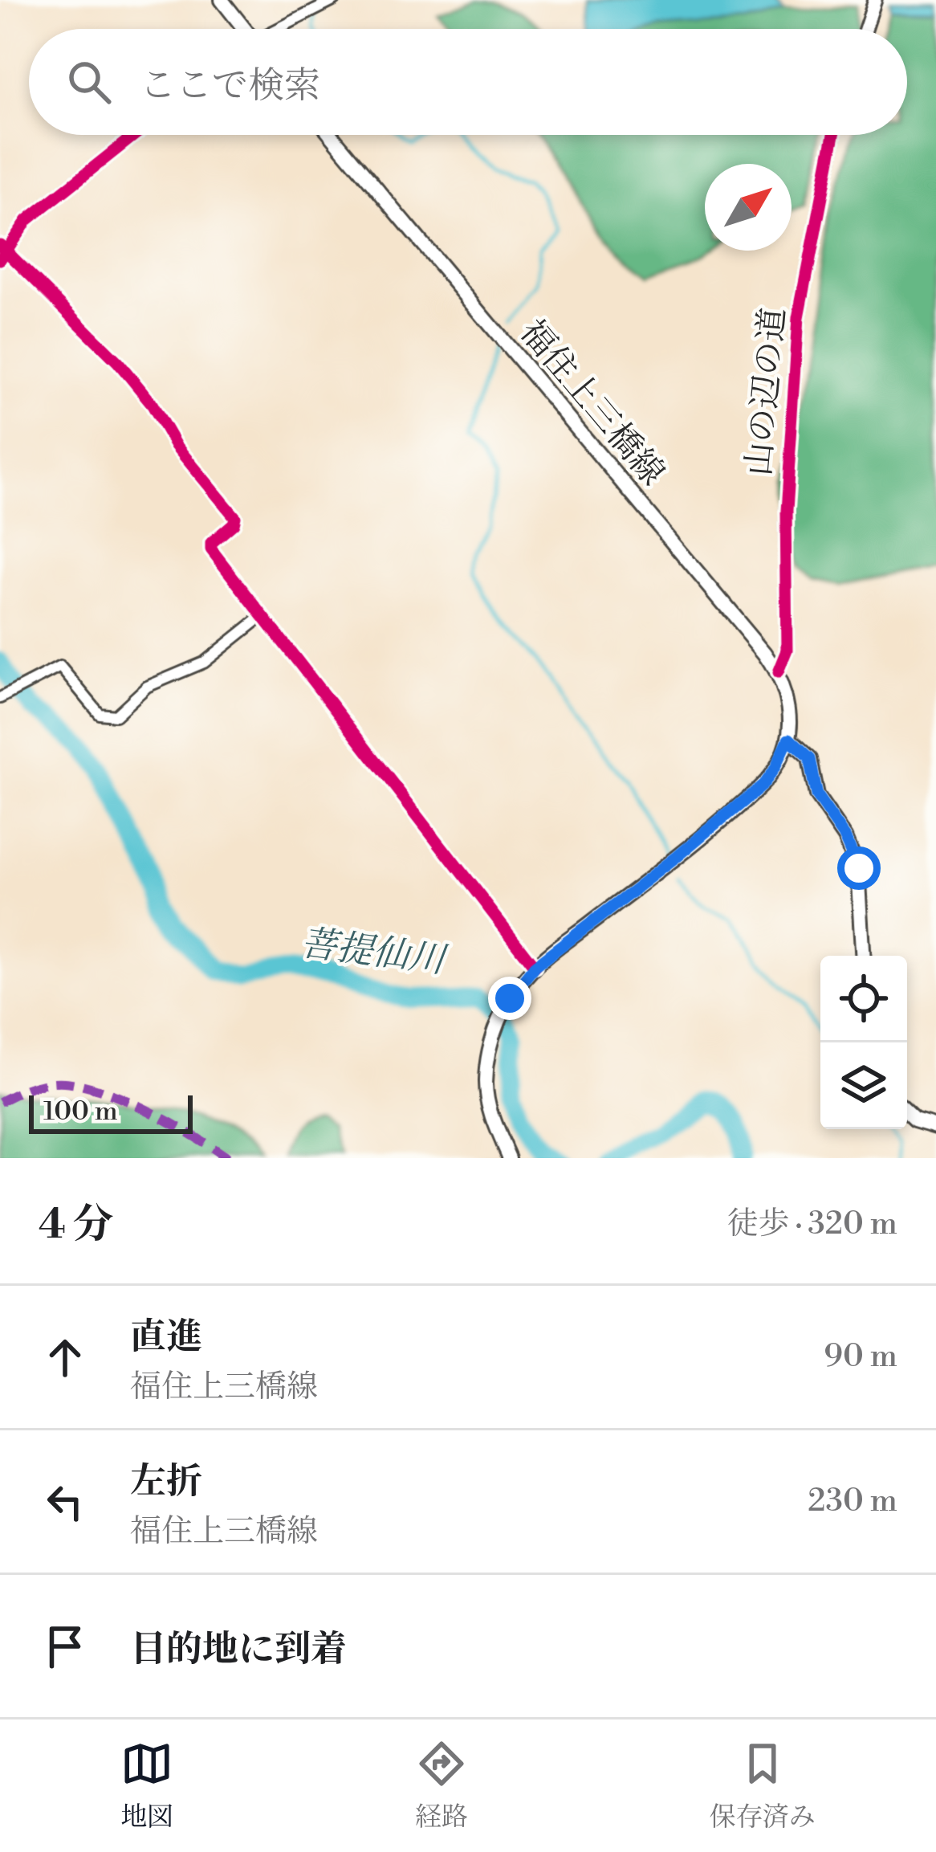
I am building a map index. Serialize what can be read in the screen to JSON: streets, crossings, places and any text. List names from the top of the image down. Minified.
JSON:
{"streets":{"main road":["福住上三橋線"],"street":["山の辺の道"]},"crossings":[["山の辺の道","福住上三橋線"]],"water":["菩提仙川"],"scale_bar":"100 m","north":"top right","page":{"search":"ここで検索","scale":"100 m","heading":["4 分","徒歩 · 320 m"],"list":[["直進","福住上三橋線","90 m"],["左折","福住上三橋線","230 m"],"目的地に到着"],"nav":["地図","経路","保存済み"]}}
